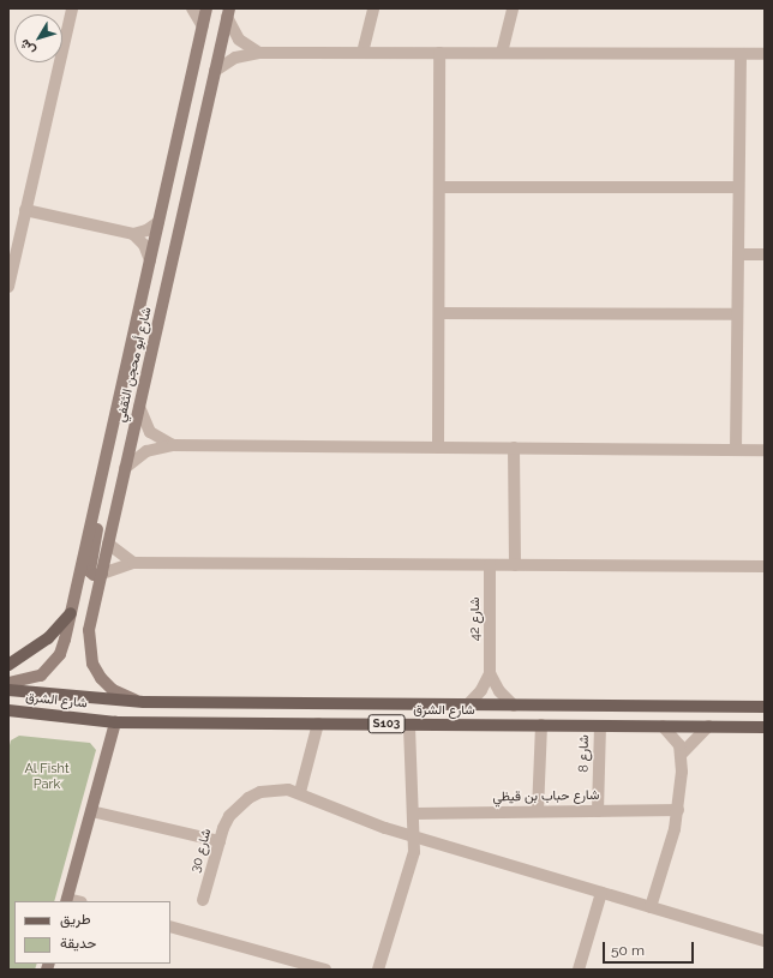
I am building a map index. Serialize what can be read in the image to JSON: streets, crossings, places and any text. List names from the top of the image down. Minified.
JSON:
{"streets":{"main road":["شارع الشرق","S103"],"street":["شارع أبو محجن الثقفي","شارع 42","شارع 8","شارع حباب بن قيظي","شارع 30"]},"crossings":[["شارع أبو محجن الثقفي","شارع الشرق"],["شارع الشرق","شارع 8"],["شارع 8","شارع حباب بن قيظي"]],"parks":["Al Fisht Park"],"legend":["طريق","حديقة"],"scale_bar":"50 m","north":"bottom left"}
